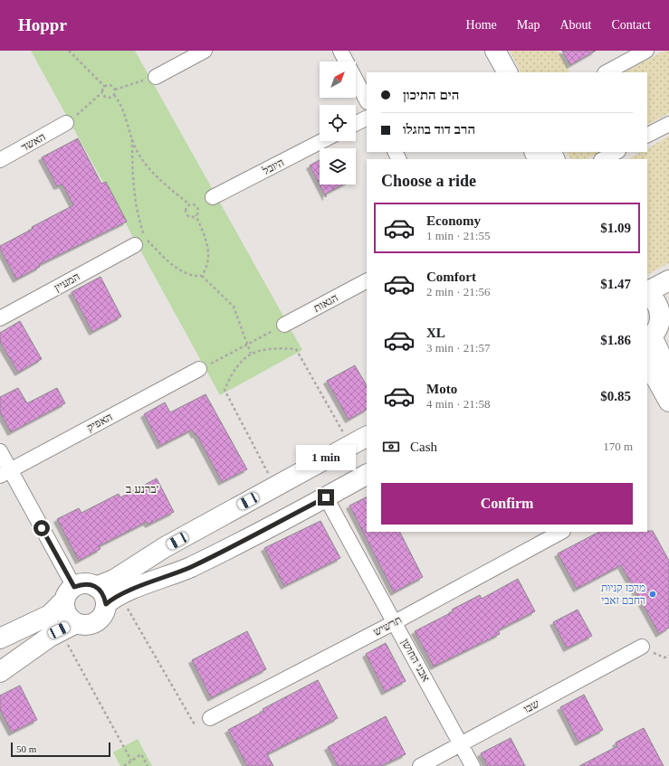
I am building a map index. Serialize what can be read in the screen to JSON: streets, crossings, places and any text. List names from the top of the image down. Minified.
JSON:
{"streets":{"street":["האשד","היובל","המעיין","הגאות","האפיק","תרשיש","אבני החושן","שבו"]},"crossings":[["תרשיש","אבני החושן"],["אבני החושן","שבו"]],"districts":["ברנע ב'"],"places":["מרכז קניות רחבם זאבי"],"scale_bar":"50 m","north":"top right","page":{"header":"Hoppr","nav":["Home","Map","About","Contact"],"banner":["הים התיכון","הרב דוד בוזגלו"],"heading":"Choose a ride","list":[{"name":"Economy","note":"1 min · 21:55","value":"$1.09"},{"name":"Comfort","note":"2 min · 21:56","value":"$1.47"},{"name":"XL","note":"3 min · 21:57","value":"$1.86"},{"name":"Moto","note":"4 min · 21:58","value":"$0.85"}],"pay":["Cash","170 m"],"bubble":"1 min","buttons":"Confirm","scale":"50 m"}}
